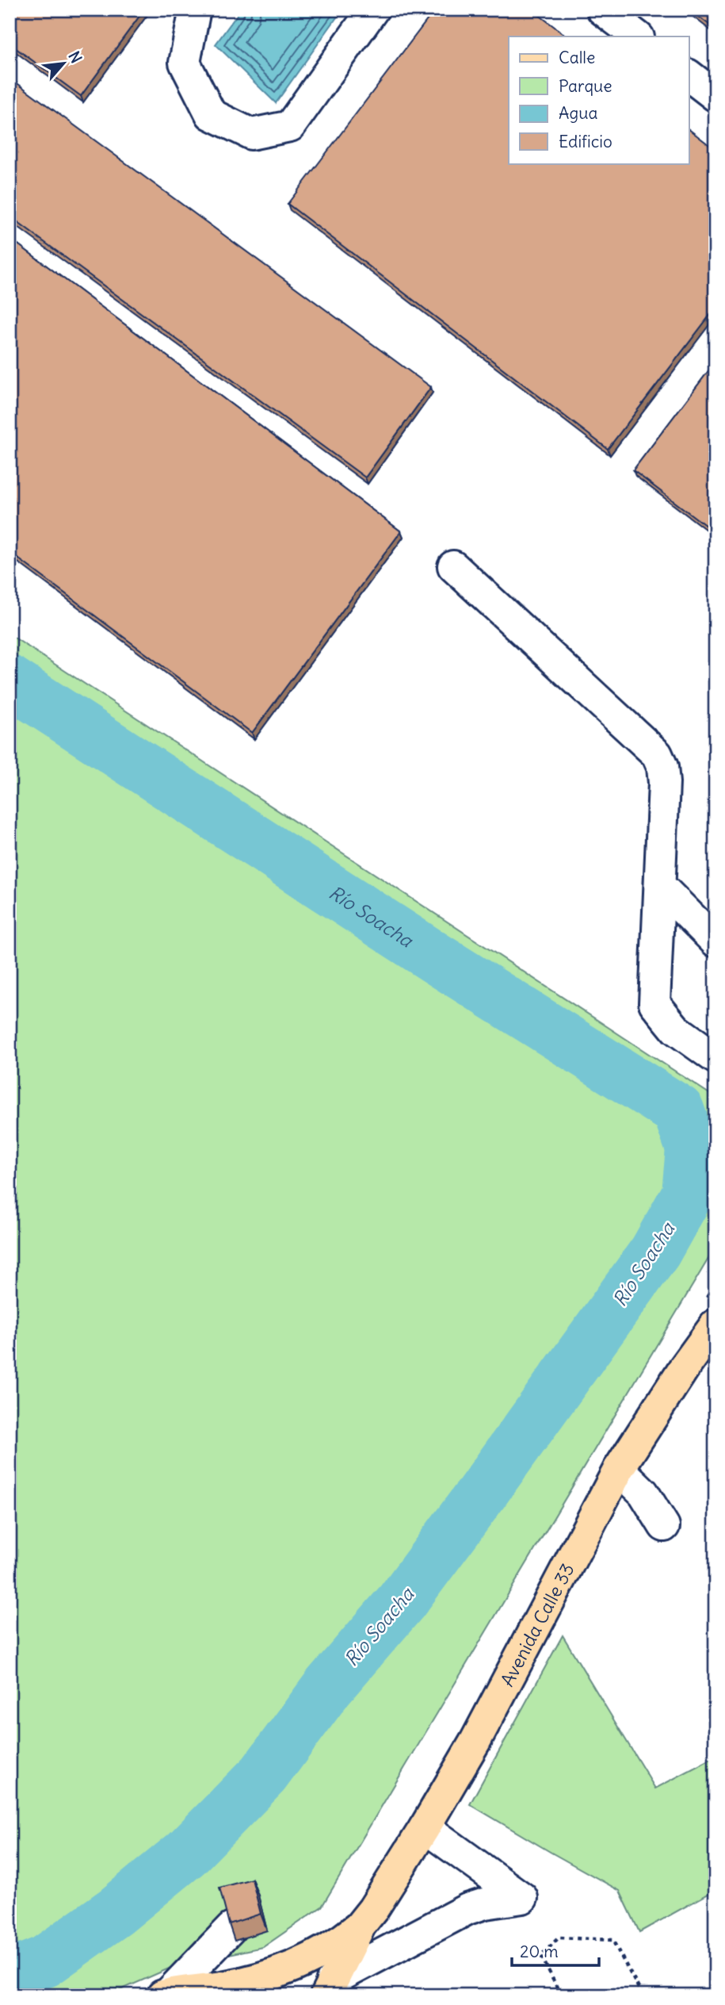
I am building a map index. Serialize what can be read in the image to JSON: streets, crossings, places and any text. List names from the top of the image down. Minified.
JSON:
{"streets":{"main road":["Avenida Calle 33"]},"water":["Río Soacha"],"legend":["Calle","Parque","Agua","Edificio"],"scale_bar":"20 m","north":"top right"}
